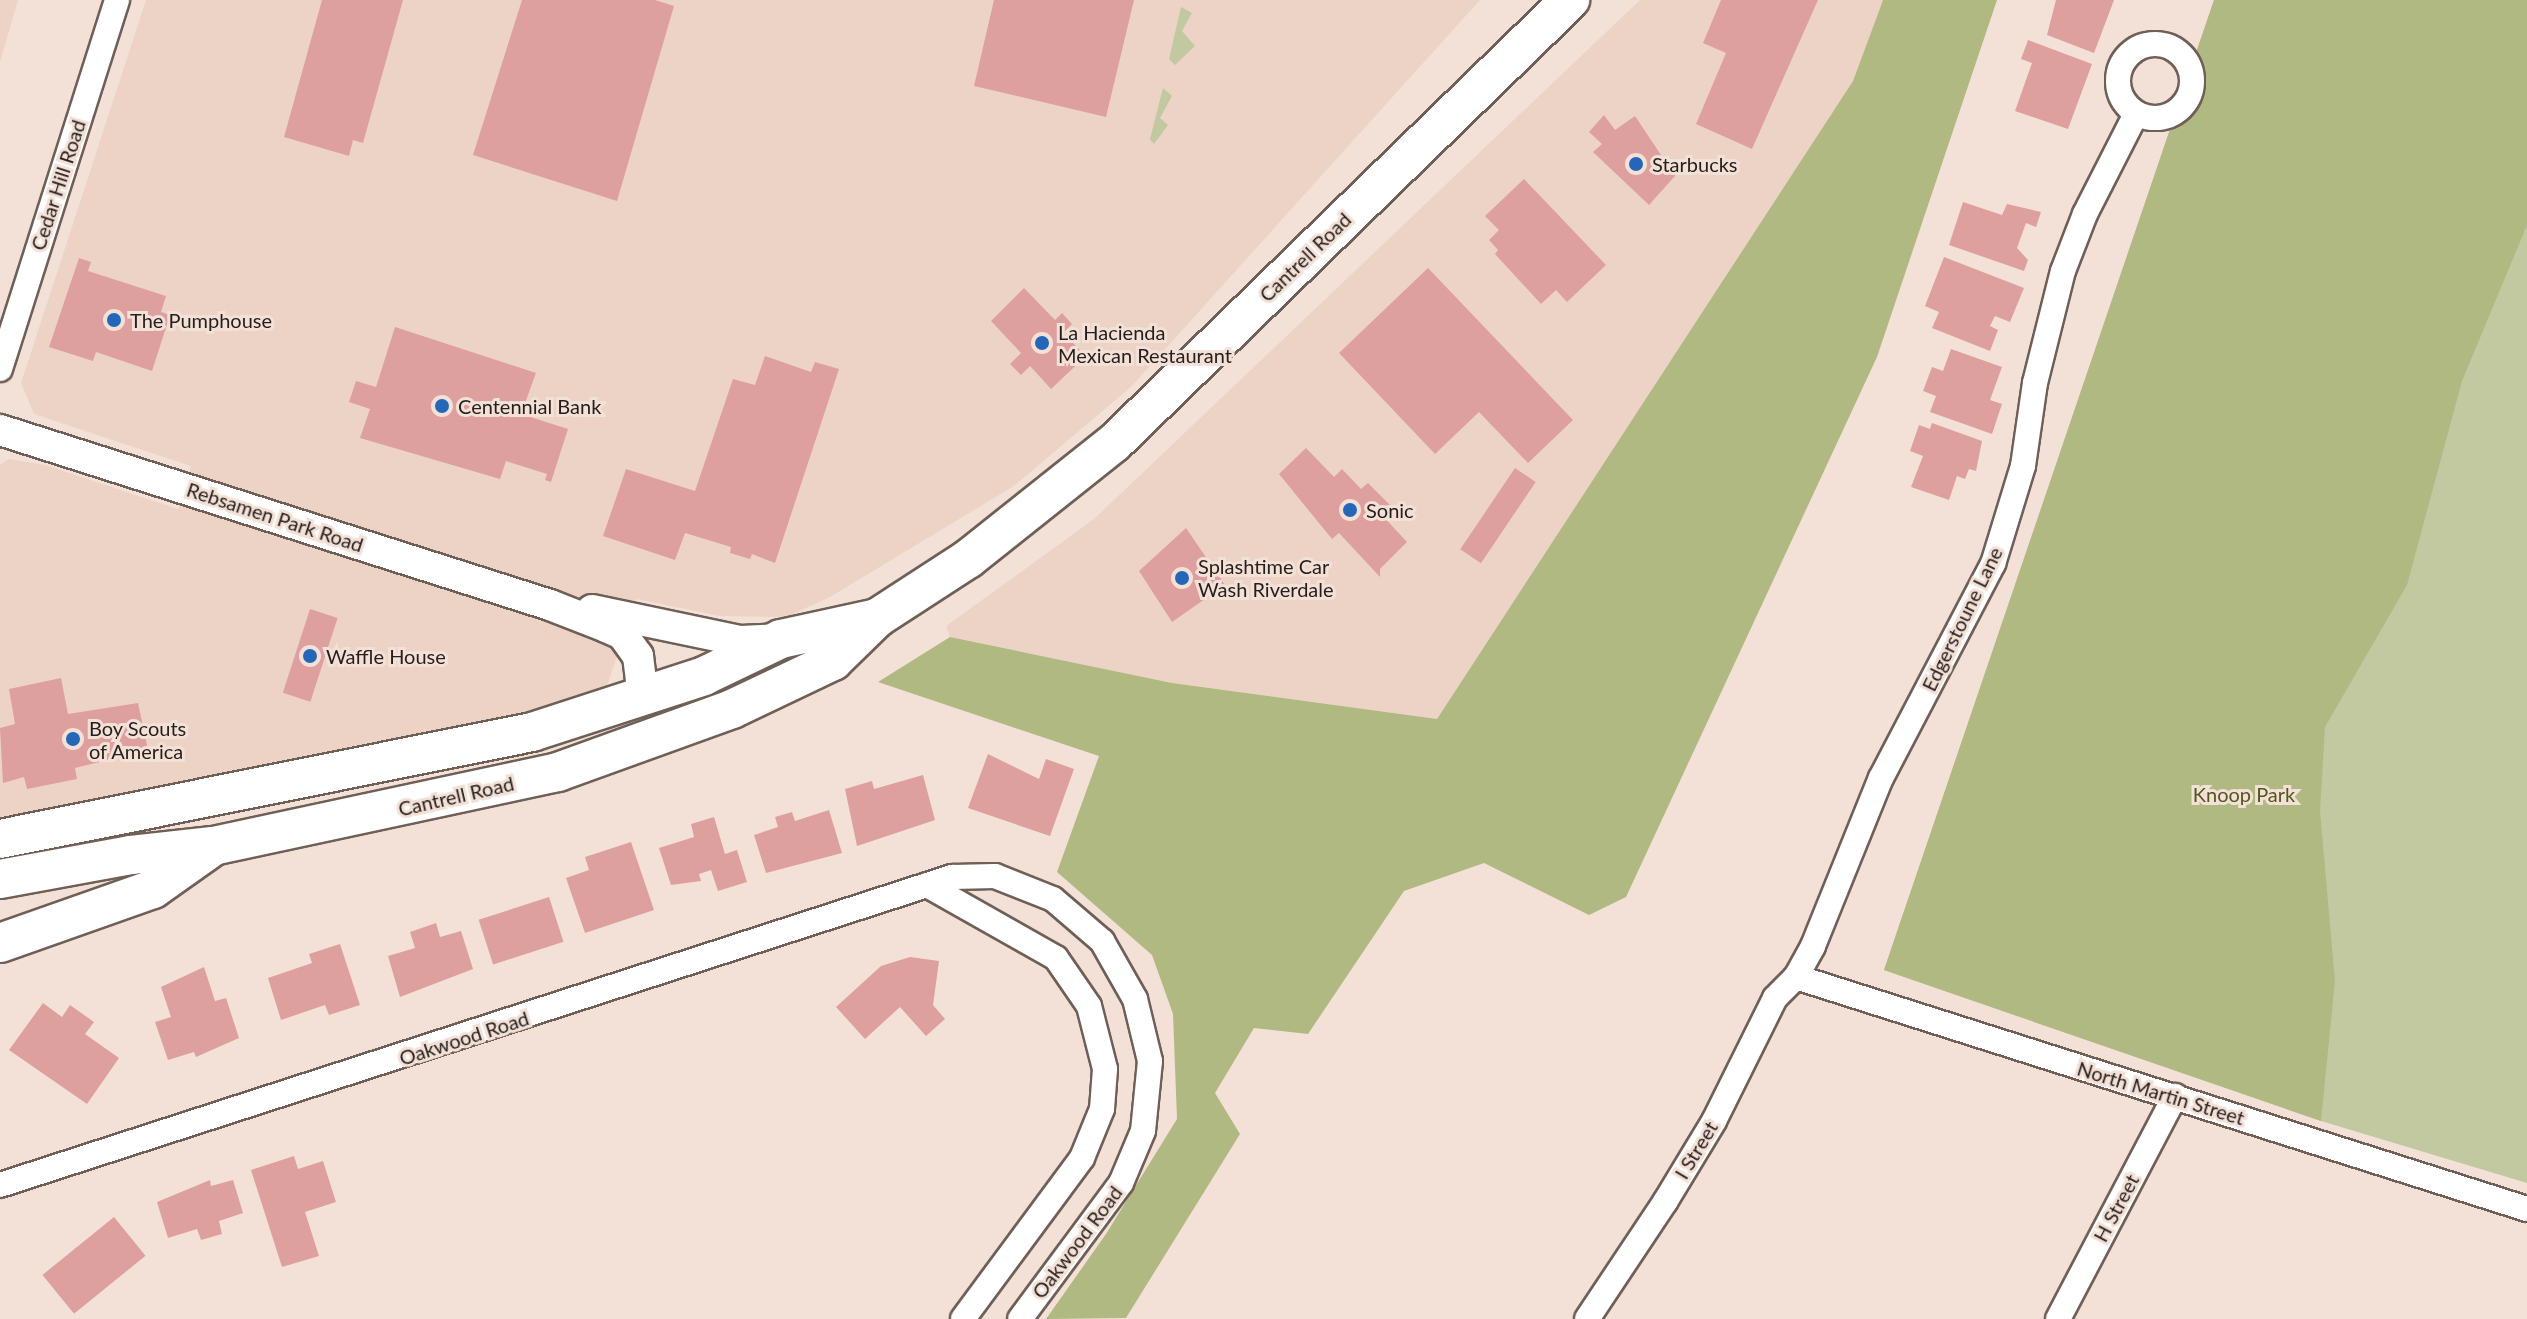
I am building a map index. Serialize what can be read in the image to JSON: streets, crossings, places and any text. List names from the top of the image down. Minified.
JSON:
{"streets":{"main road":["Cantrell Road"],"street":["Cedar Hill Road","Rebsamen Park Road","Edgerstoune Lane","Oakwood Road","North Martin Street","I Street","H Street"]},"crossings":[["Cantrell Road","Rebsamen Park Road"],["Edgerstoune Lane","North Martin Street"],["Edgerstoune Lane","I Street"],["North Martin Street","I Street"],["North Martin Street","H Street"]],"parks":["Knoop Park"],"places":["Starbucks","The Pumphouse","La Hacienda Mexican Restaurant","Centennial Bank","Sonic","Splashtime Car Wash Riverdale","Waffle House","Boy Scouts of America"]}
